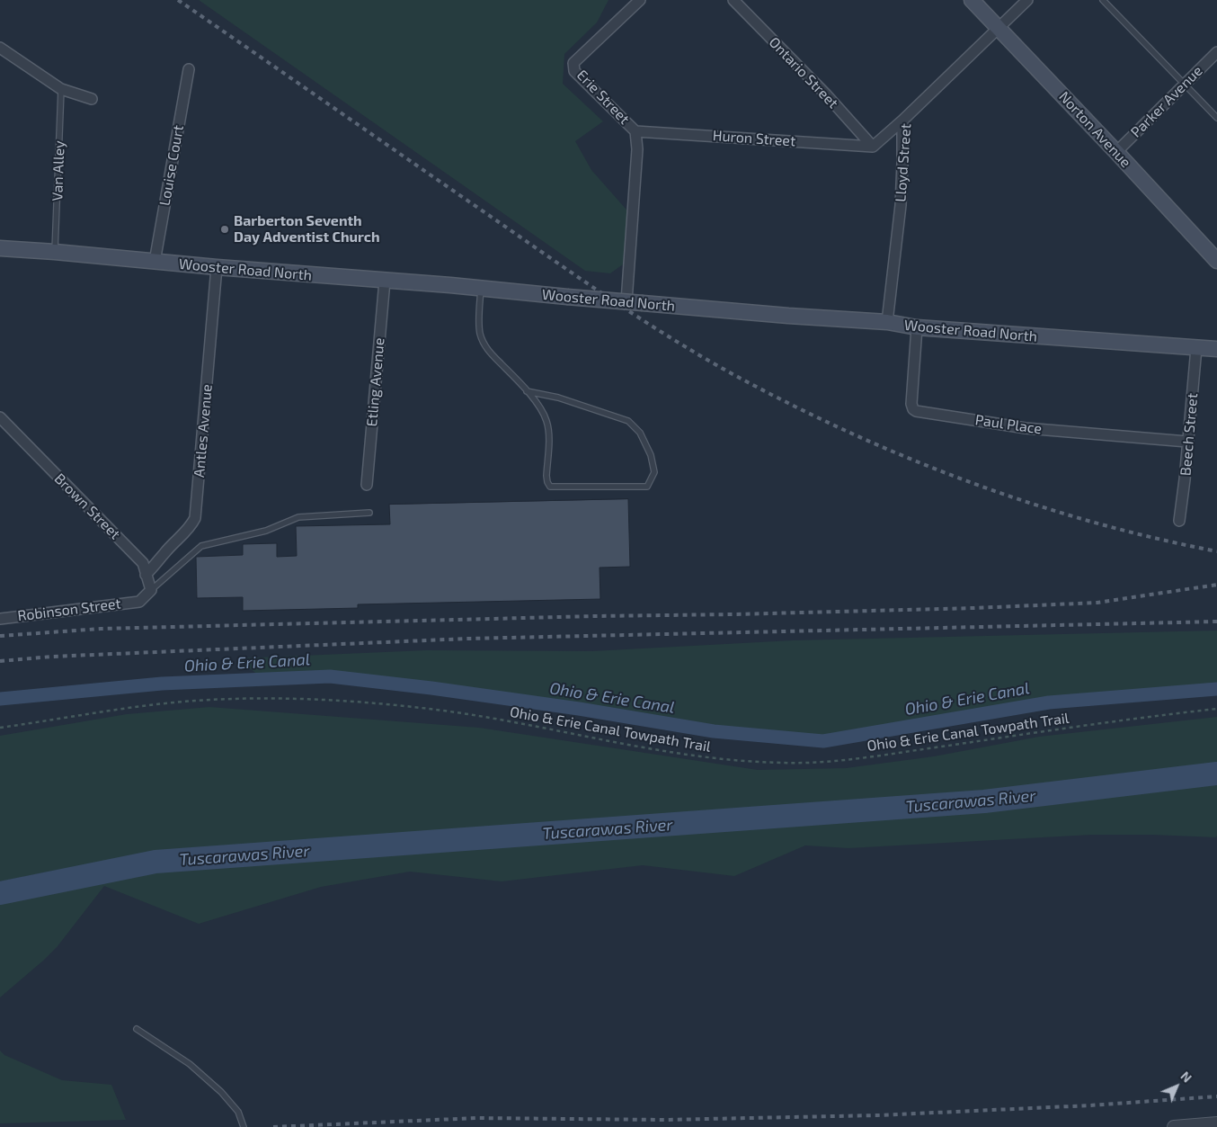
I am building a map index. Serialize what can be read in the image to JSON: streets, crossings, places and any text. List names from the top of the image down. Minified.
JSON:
{"streets":{"main road":["Norton Avenue","Wooster Road North"],"street":["Ontario Street","Erie Street","Parker Avenue","Huron Street","Lloyd Street","Louise Court","Etling Avenue","Paul Place","Antles Avenue","Beech Street","Brown Street","Robinson Street"],"lane":["Van Alley"],"path":["Ohio & Erie Canal Towpath Trail"]},"crossings":[["Ontario Street","Huron Street"],["Erie Street","Huron Street"],["Erie Street","Wooster Road North"],["Parker Avenue","Norton Avenue"],["Norton Avenue","Lloyd Street"],["Lloyd Street","Wooster Road North"],["Louise Court","Wooster Road North"],["Van Alley","Wooster Road North"],["Wooster Road North","Etling Avenue"],["Wooster Road North","Paul Place"],["Wooster Road North","Antles Avenue"],["Wooster Road North","Beech Street"],["Paul Place","Beech Street"],["Antles Avenue","Brown Street"],["Brown Street","Robinson Street"]],"water":["Ohio & Erie Canal","Tuscarawas River"],"places":["Barberton Seventh Day Adventist Church"],"north":"top right"}
